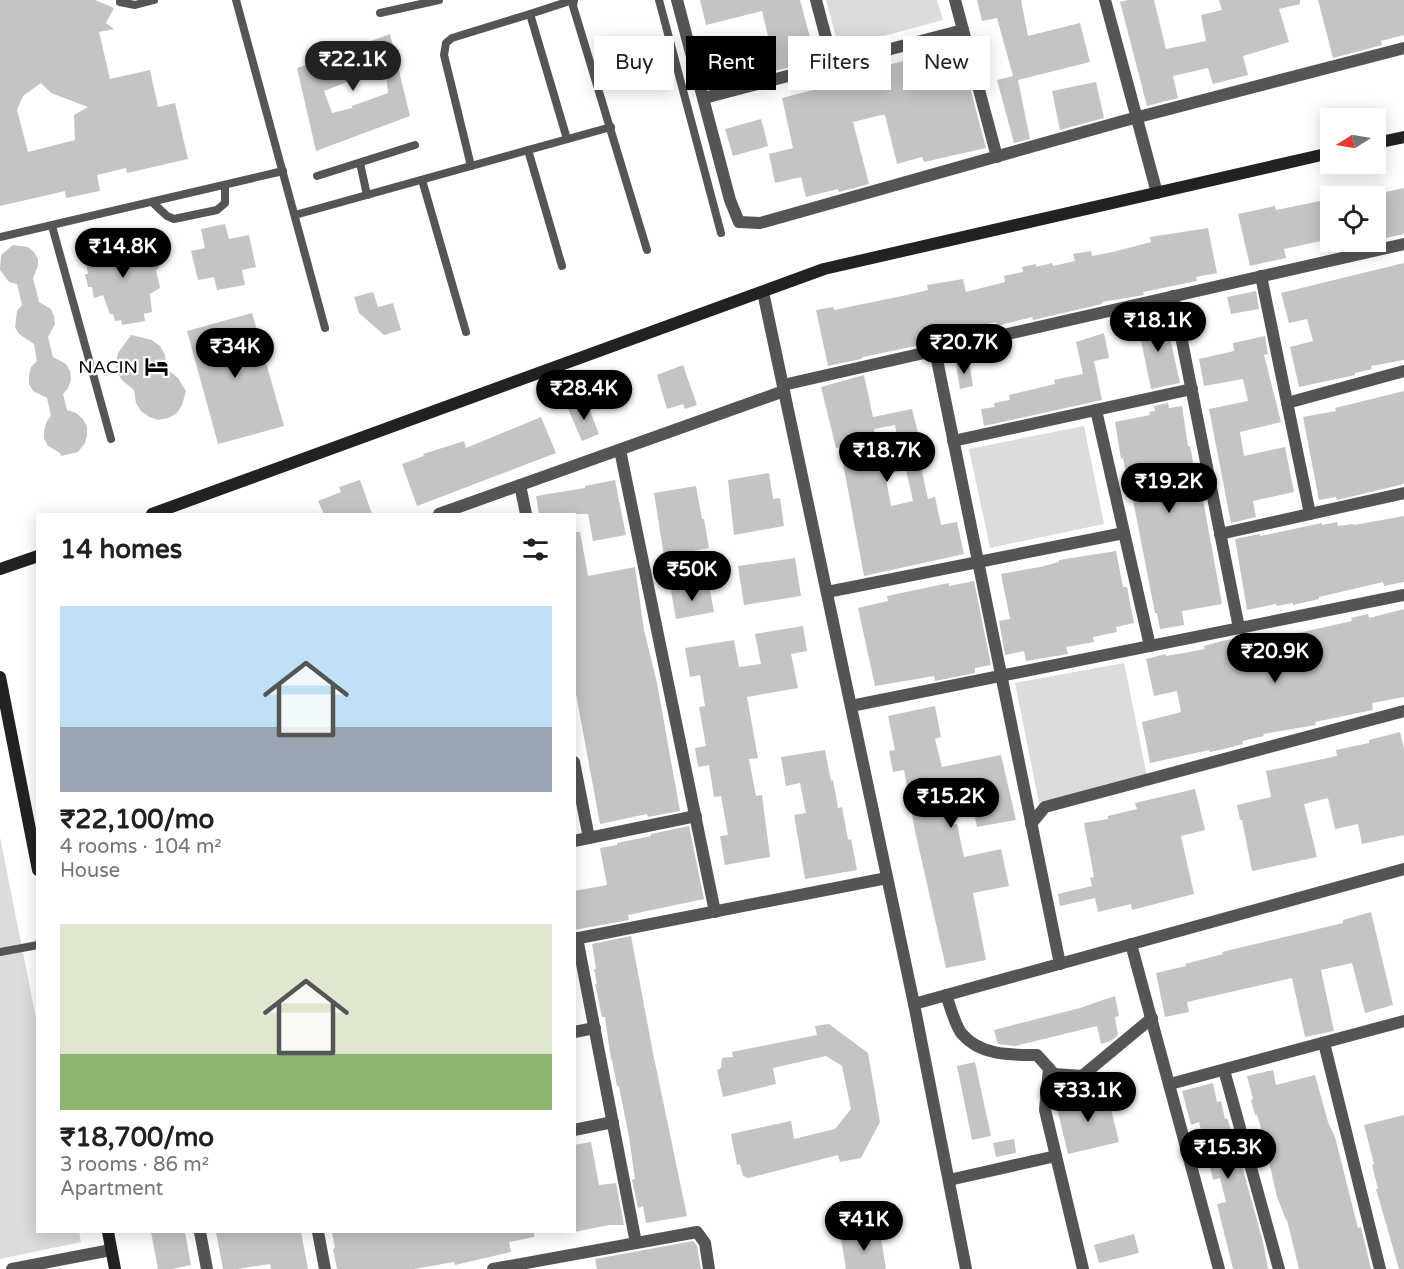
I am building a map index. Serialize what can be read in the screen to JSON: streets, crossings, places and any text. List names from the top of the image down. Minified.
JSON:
{"places":{"hotel":["NACIN"]},"north":"left","page":{"chip":["Buy","Rent","Filters","New"],"price":["₹22.1K","₹14.8K","₹18.1K","₹20.7K","₹34K","₹28.4K","₹18.7K","₹19.2K","₹50K","₹20.9K","₹15.2K","₹33.1K","₹15.3K","₹41K"],"heading":"14 homes","list":[{"name":"₹22,100/mo","note":"4 rooms · 104 m² · House"},{"name":"₹18,700/mo","note":"3 rooms · 86 m² · Apartment"}]}}
